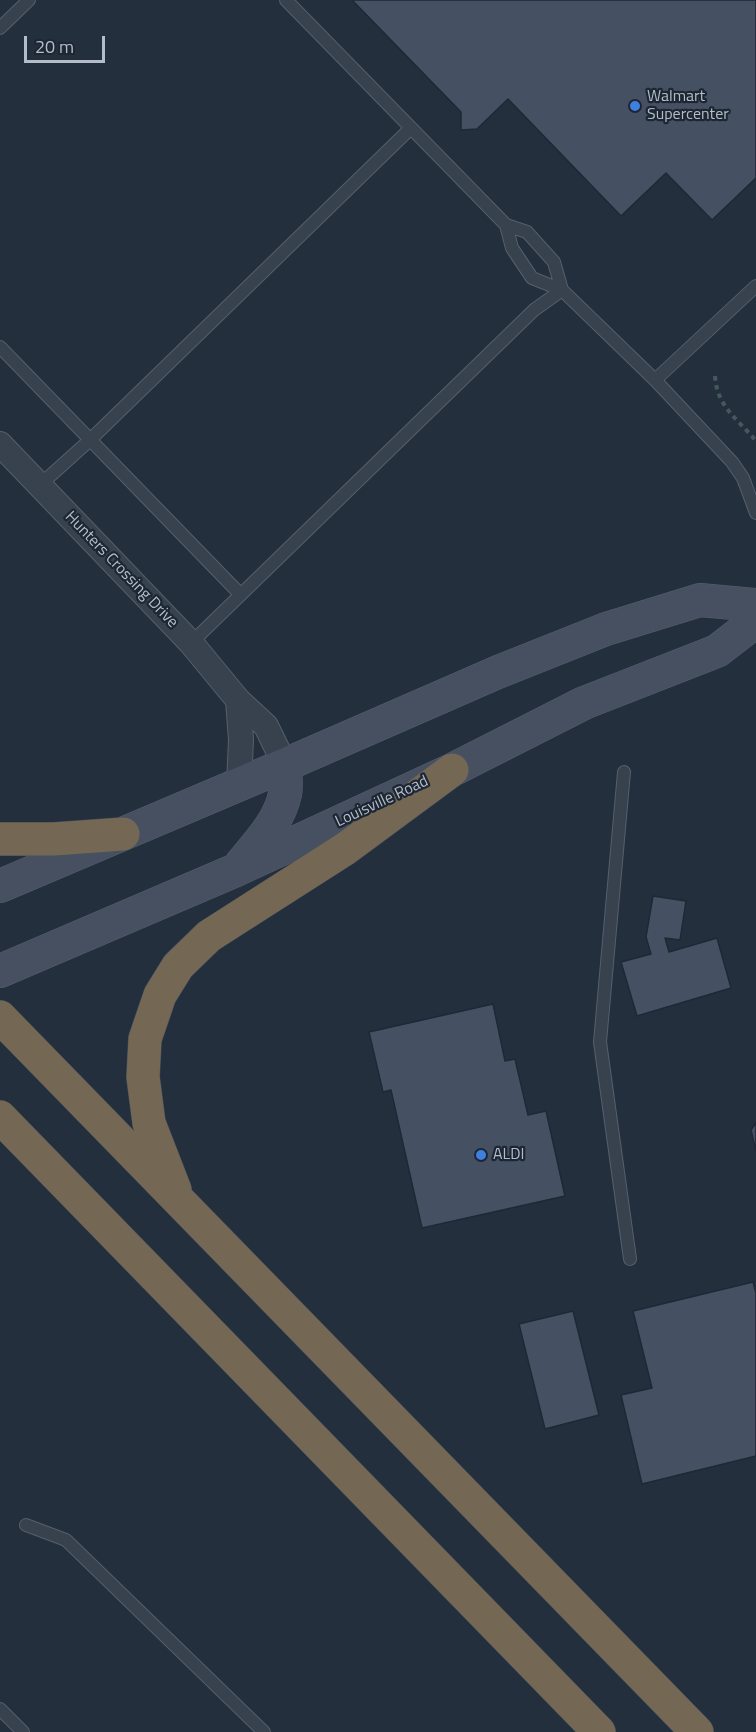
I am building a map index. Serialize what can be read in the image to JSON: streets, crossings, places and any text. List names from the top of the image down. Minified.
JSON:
{"streets":{"main road":["Louisville Road"],"street":["Hunters Crossing Drive"]},"places":["Walmart Supercenter","ALDI"],"scale_bar":"20 m"}
